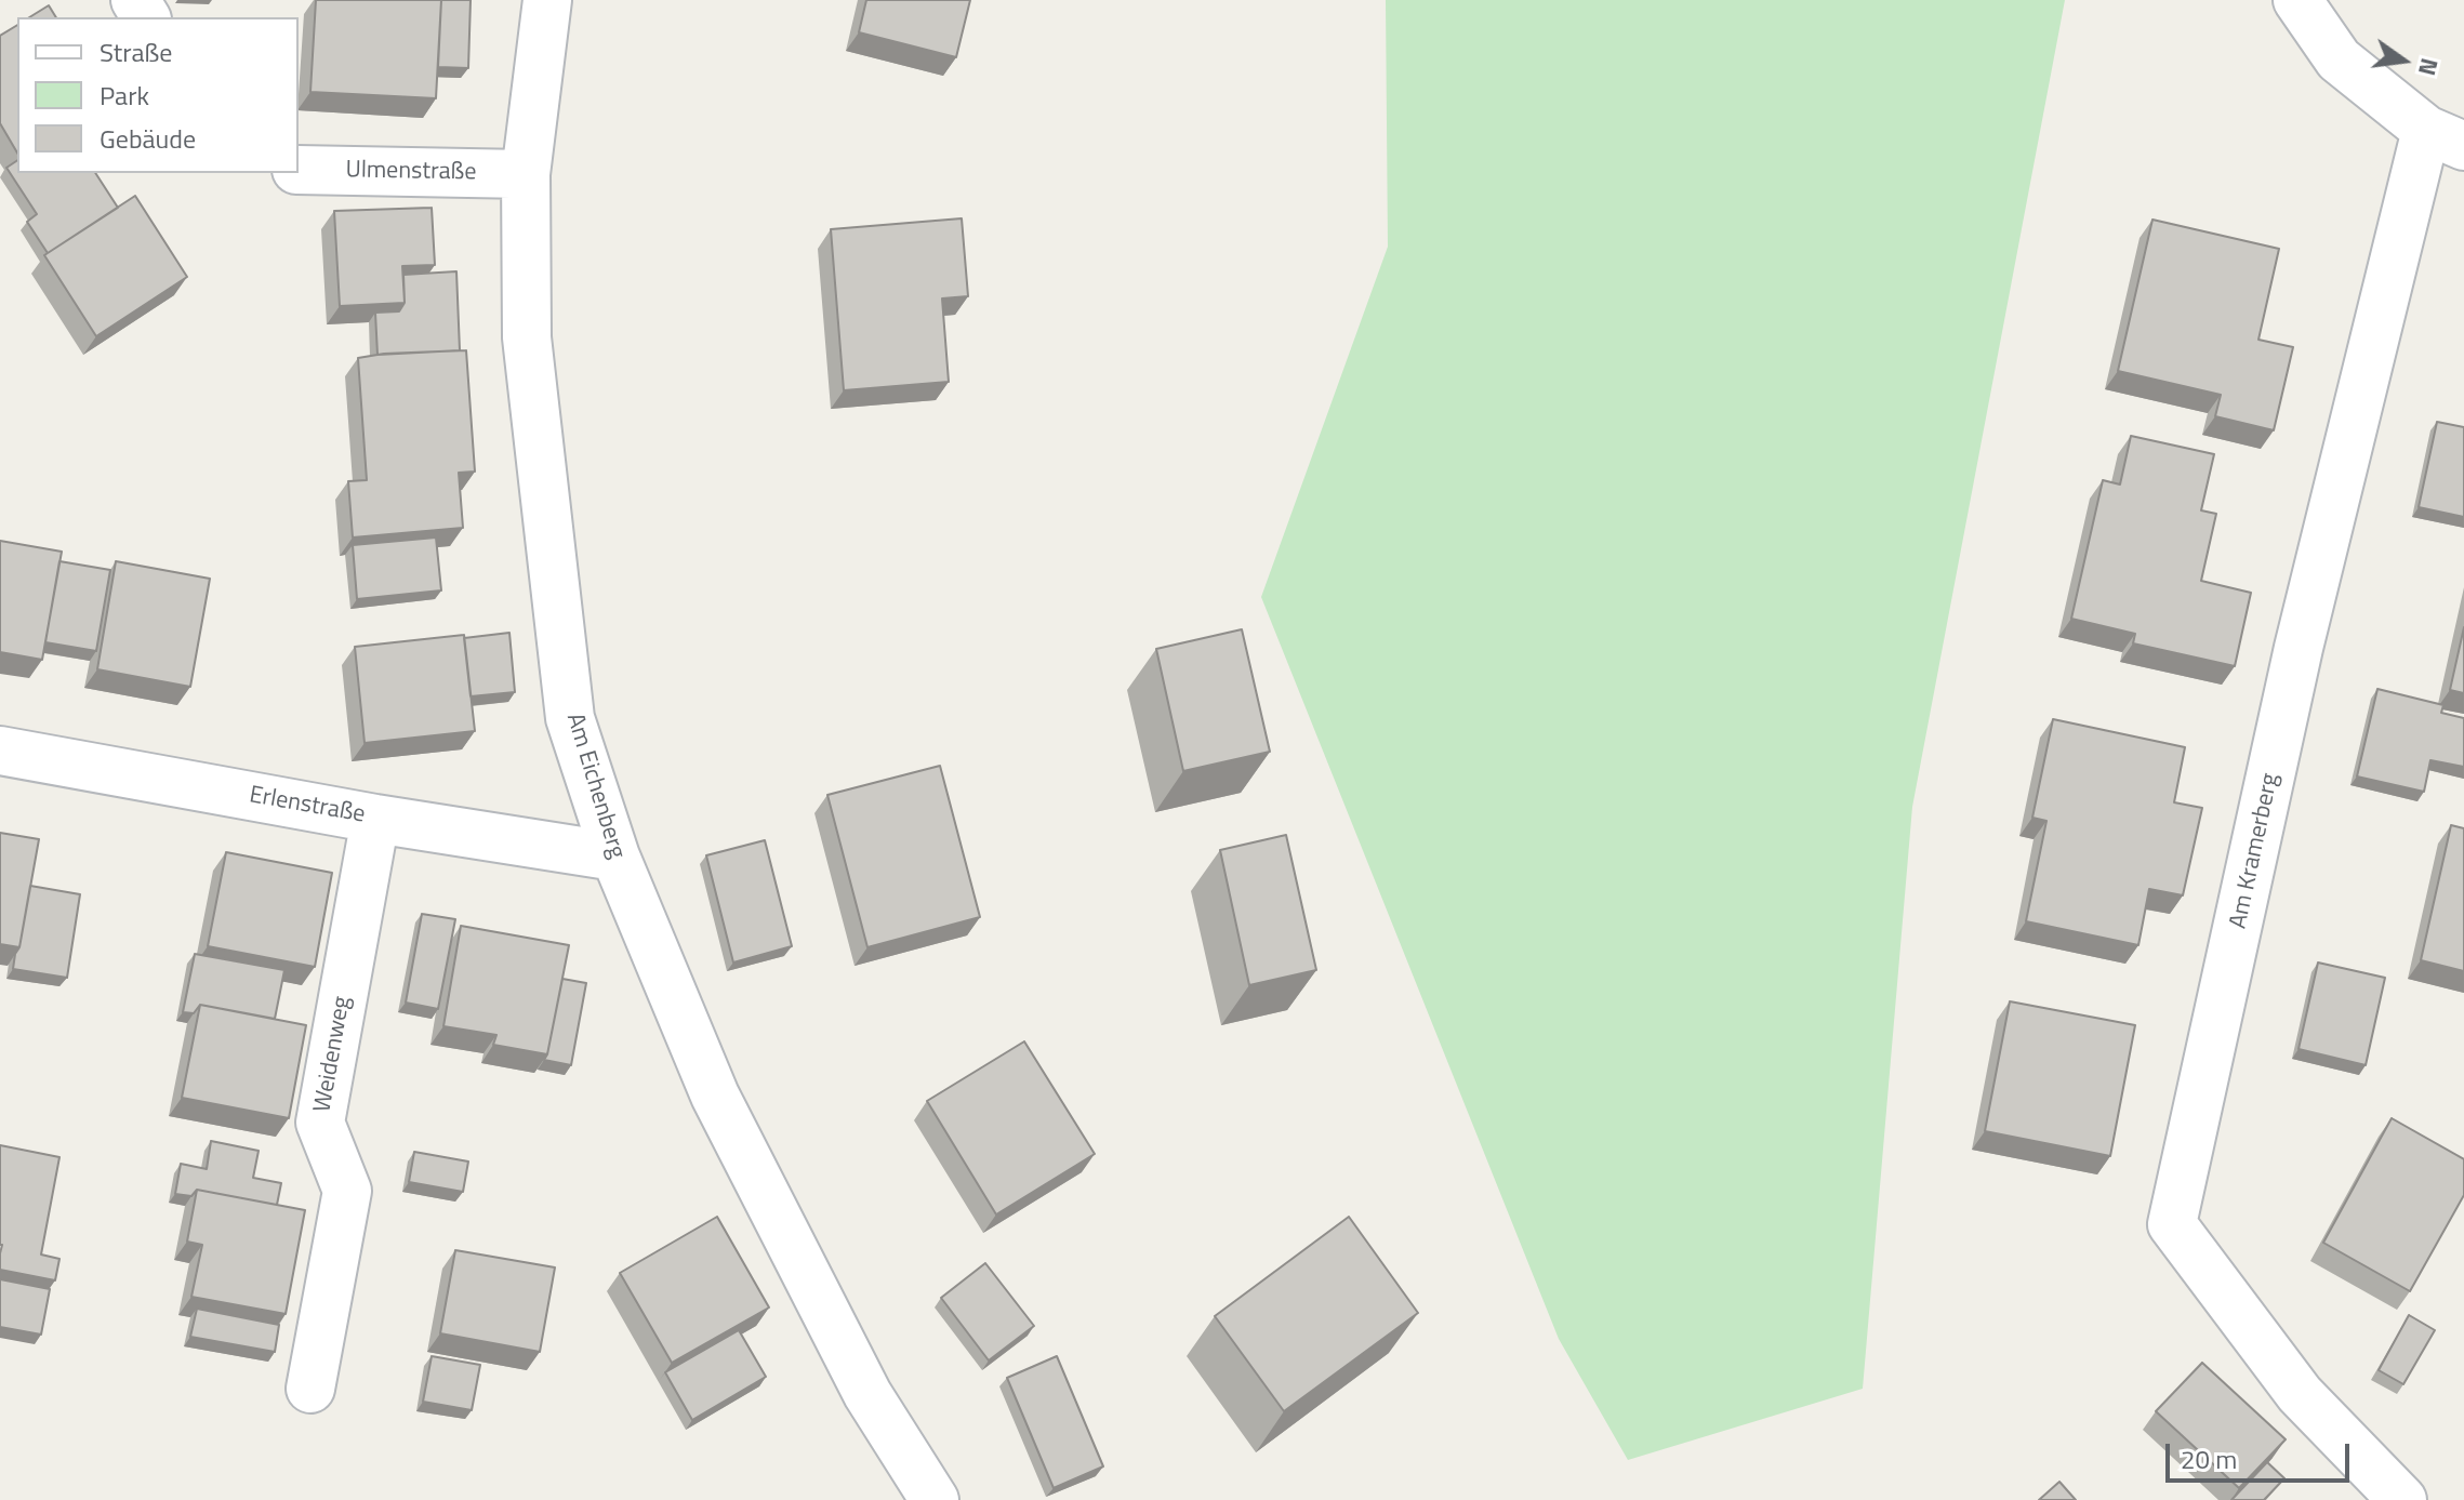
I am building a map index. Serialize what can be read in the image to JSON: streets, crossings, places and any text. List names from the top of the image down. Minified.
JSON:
{"streets":{"street":["Ulmenstraße","Am Eichenberg","Erlenstraße","Am Kramerberg","Weidenweg"]},"crossings":[["Ulmenstraße","Am Eichenberg"],["Am Eichenberg","Erlenstraße"],["Erlenstraße","Weidenweg"]],"legend":["Straße","Park","Gebäude"],"scale_bar":"20 m","north":"right"}
